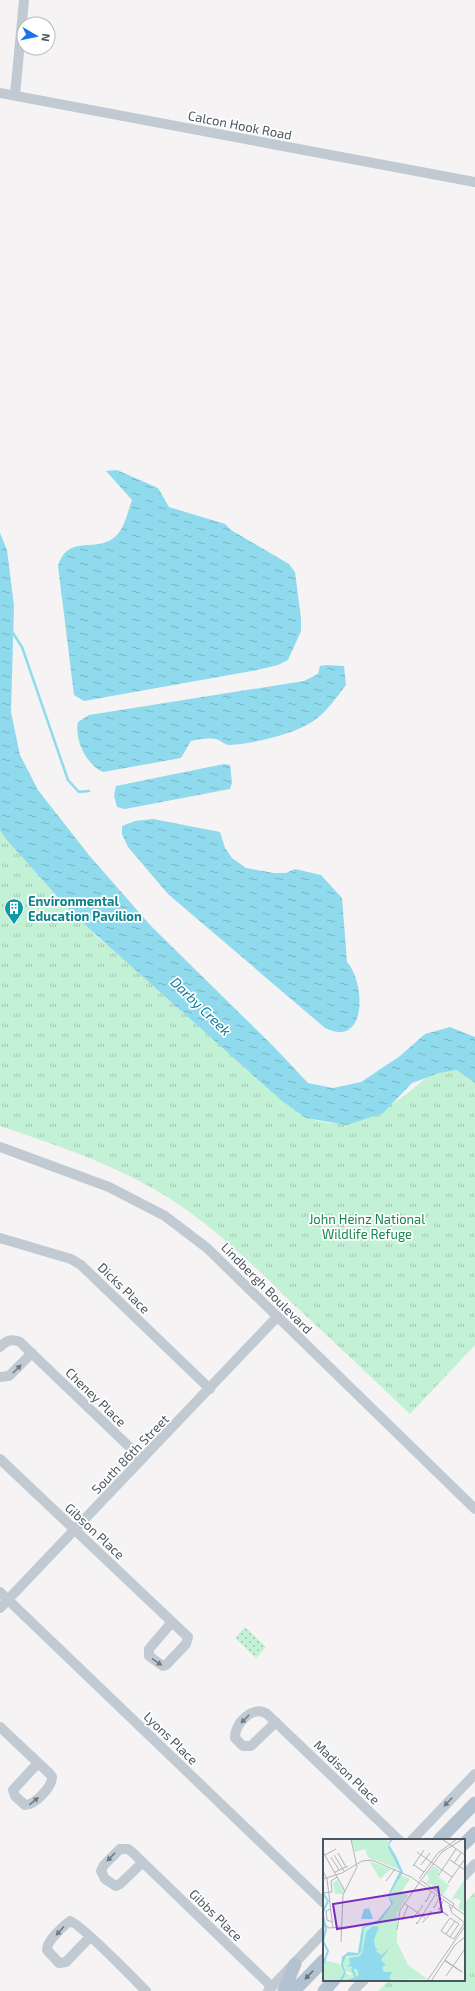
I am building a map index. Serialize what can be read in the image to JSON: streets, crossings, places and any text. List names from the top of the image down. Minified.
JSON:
{"streets":{"street":["Calcon Hook Road","Dicks Place","Lindbergh Boulevard","Cheney Place","South 86th Street","Gibson Place","Lyons Place","Madison Place","Gibbs Place"]},"crossings":[["Dicks Place","South 86th Street"],["Lindbergh Boulevard","South 86th Street"],["Cheney Place","South 86th Street"],["South 86th Street","Gibson Place"],["South 86th Street","Lyons Place"]],"water":["Darby Creek"],"parks":["John Heinz National Wildlife Refuge"],"places":{"building":["Environmental Education Pavilion"]},"north":"right"}
